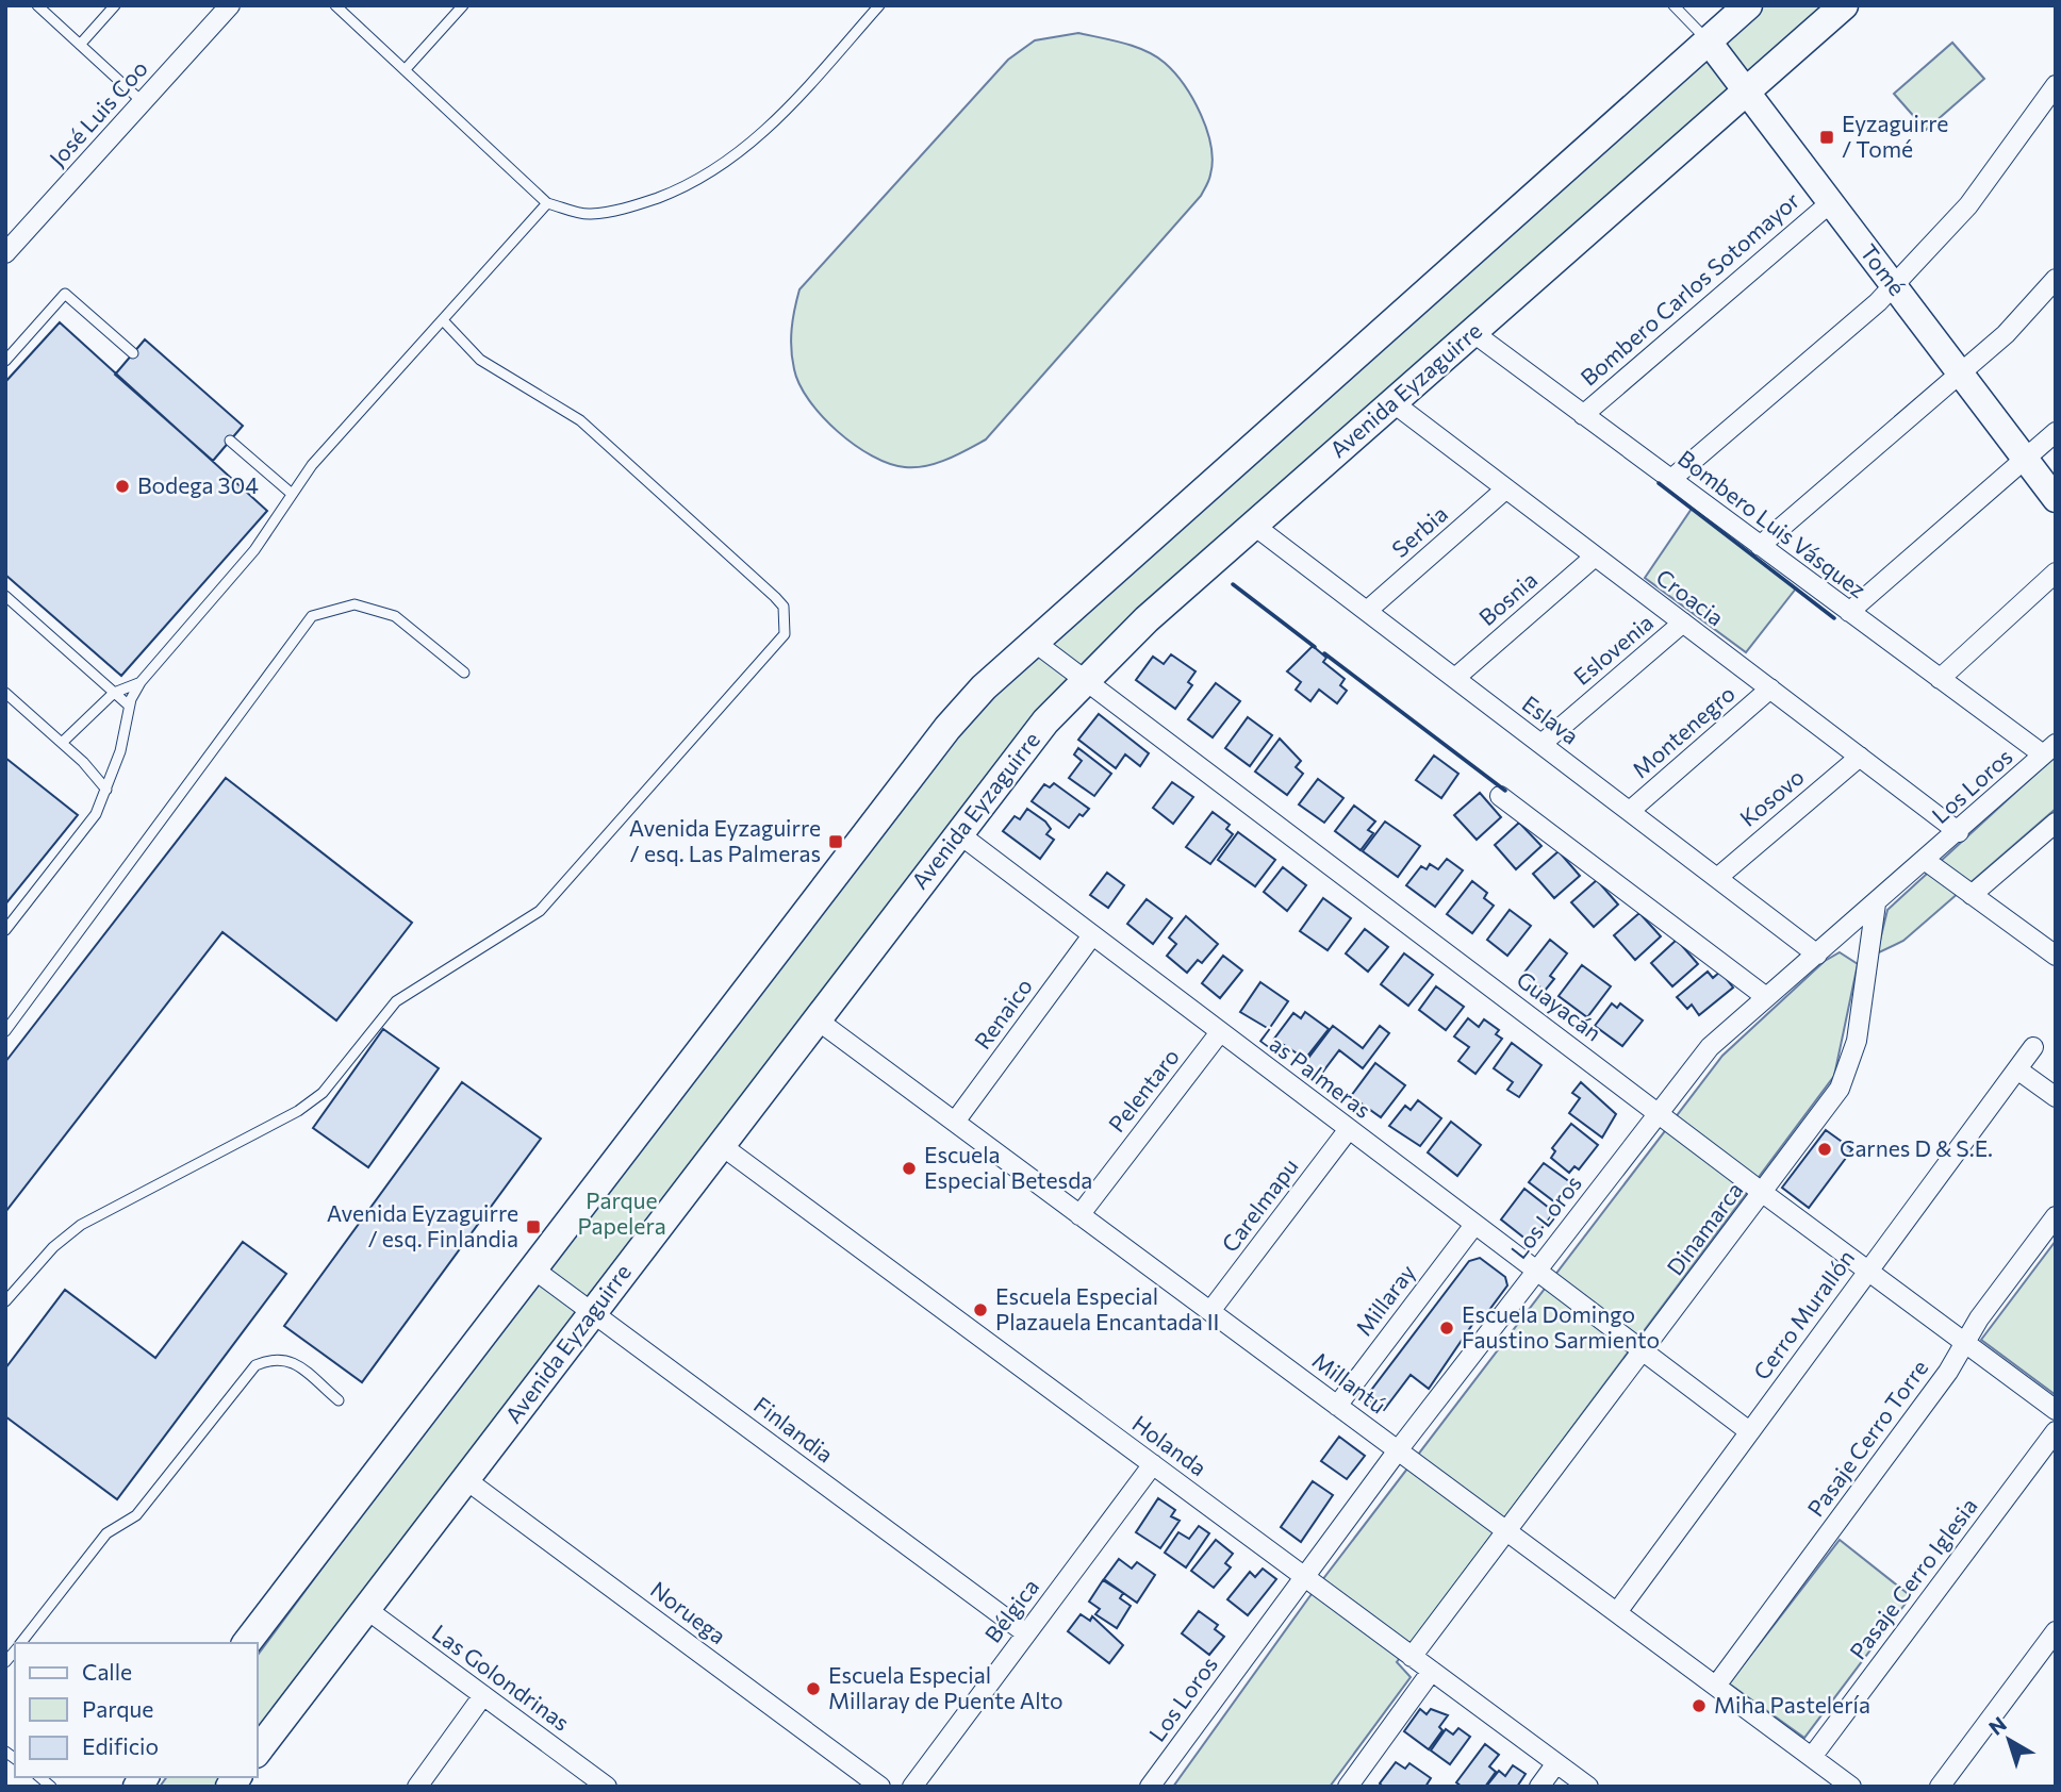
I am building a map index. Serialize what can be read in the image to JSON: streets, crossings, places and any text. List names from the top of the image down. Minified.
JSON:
{"streets":{"main road":["Avenida Eyzaguirre"],"street":["José Luis Coo","Tomé","Bombero Carlos Sotomayor","Bombero Luis Vásquez","Serbia","Croacia","Bosnia","Eslovenia","Eslava","Montenegro","Los Loros","Kosovo","Guayacán","Renaico","Las Palmeras","Pelentaro","Carelmapu","Dinamarca","Millaray","Cerro Murallón","Millantú","Finlandia","Pasaje Cerro Torre","Holanda","Pasaje Cerro Iglesia","Bélgica","Noruega","Las Golondrinas"]},"crossings":[["Tomé","Bombero Carlos Sotomayor"],["Tomé","Avenida Eyzaguirre"],["Bombero Carlos Sotomayor","Bombero Luis Vásquez"],["Avenida Eyzaguirre","Bombero Luis Vásquez"],["Avenida Eyzaguirre","Croacia"],["Avenida Eyzaguirre","Eslava"],["Avenida Eyzaguirre","Guayacán"],["Avenida Eyzaguirre","Las Palmeras"],["Avenida Eyzaguirre","Millantú"],["Avenida Eyzaguirre","Finlandia"],["Avenida Eyzaguirre","Holanda"],["Avenida Eyzaguirre","Noruega"],["Avenida Eyzaguirre","Las Golondrinas"],["Bombero Luis Vásquez","Los Loros"],["Serbia","Croacia"],["Serbia","Eslava"],["Croacia","Bosnia"],["Croacia","Eslovenia"],["Croacia","Montenegro"],["Croacia","Los Loros"],["Croacia","Kosovo"],["Bosnia","Eslava"],["Eslovenia","Eslava"],["Eslava","Montenegro"],["Eslava","Los Loros"],["Eslava","Kosovo"],["Los Loros","Guayacán"],["Los Loros","Las Palmeras"],["Los Loros","Dinamarca"],["Los Loros","Millantú"],["Los Loros","Holanda"],["Guayacán","Dinamarca"],["Guayacán","Cerro Murallón"],["Guayacán","Pasaje Cerro Torre"],["Renaico","Las Palmeras"],["Renaico","Millantú"],["Las Palmeras","Pelentaro"],["Las Palmeras","Carelmapu"],["Las Palmeras","Dinamarca"],["Las Palmeras","Millaray"],["Las Palmeras","Cerro Murallón"],["Pelentaro","Millantú"],["Carelmapu","Millantú"],["Dinamarca","Millantú"],["Dinamarca","Holanda"],["Millaray","Millantú"],["Cerro Murallón","Millantú"],["Millantú","Pasaje Cerro Torre"],["Millantú","Pasaje Cerro Iglesia"],["Finlandia","Bélgica"],["Holanda","Bélgica"]],"parks":["Parque Papelera"],"places":{"transit":["Eyzaguirre / Tomé","Avenida Eyzaguirre / esq. Las Palmeras","Avenida Eyzaguirre / esq. Finlandia"],"other":["Bodega 304","Carnes D & S.E.","Escuela Especial Betesda","Escuela Especial Plazauela Encantada II","Escuela Domingo Faustino Sarmiento","Escuela Especial Millaray de Puente Alto","Miha Pastelería"]},"legend":["Calle","Parque","Edificio"],"north":"top left"}
